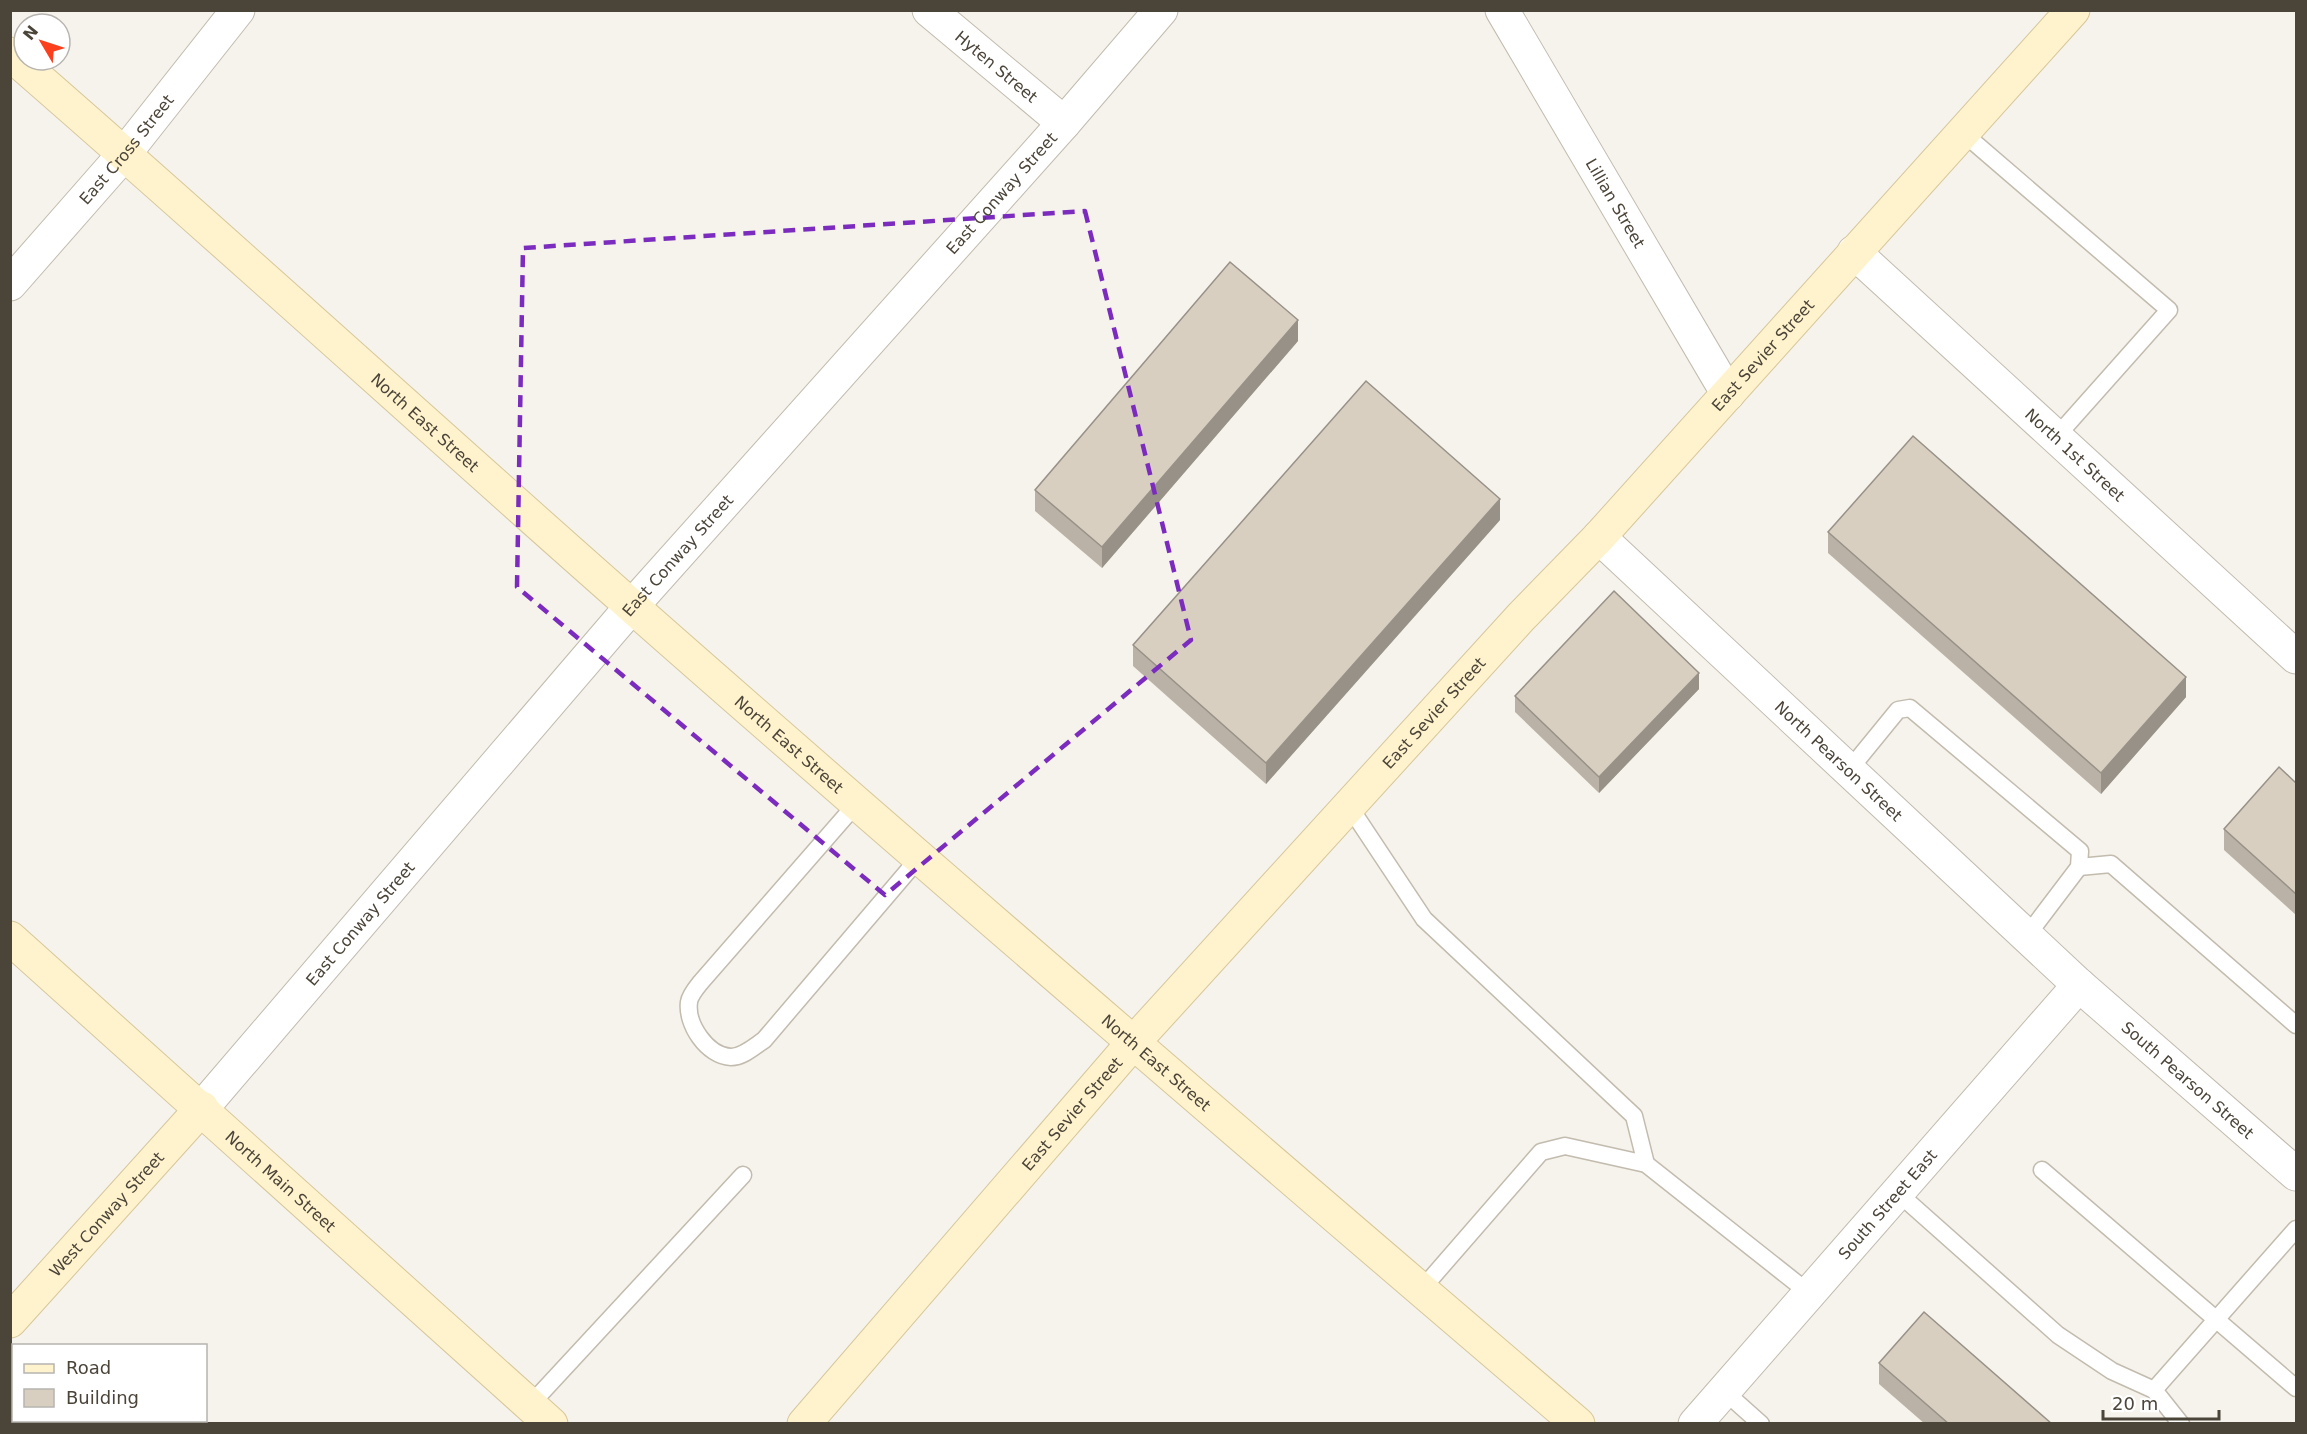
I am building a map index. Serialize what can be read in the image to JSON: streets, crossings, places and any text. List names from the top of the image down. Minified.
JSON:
{"streets":{"main road":["East Sevier Street","North East Street","North Main Street","West Conway Street"],"street":["Hyten Street","East Cross Street","East Conway Street","Lillian Street","North 1st Street","North Pearson Street","South Pearson Street","South Street East"]},"crossings":[["Hyten Street","East Conway Street"],["East Cross Street","North East Street"],["East Conway Street","North East Street"],["East Conway Street","North Main Street"],["East Conway Street","West Conway Street"],["Lillian Street","East Sevier Street"],["East Sevier Street","North East Street"],["East Sevier Street","North 1st Street"],["East Sevier Street","North Pearson Street"],["North Pearson Street","South Pearson Street"],["North Pearson Street","South Street East"],["South Pearson Street","South Street East"],["North Main Street","West Conway Street"]],"legend":["Road","Building"],"scale_bar":"20 m","north":"top left"}
